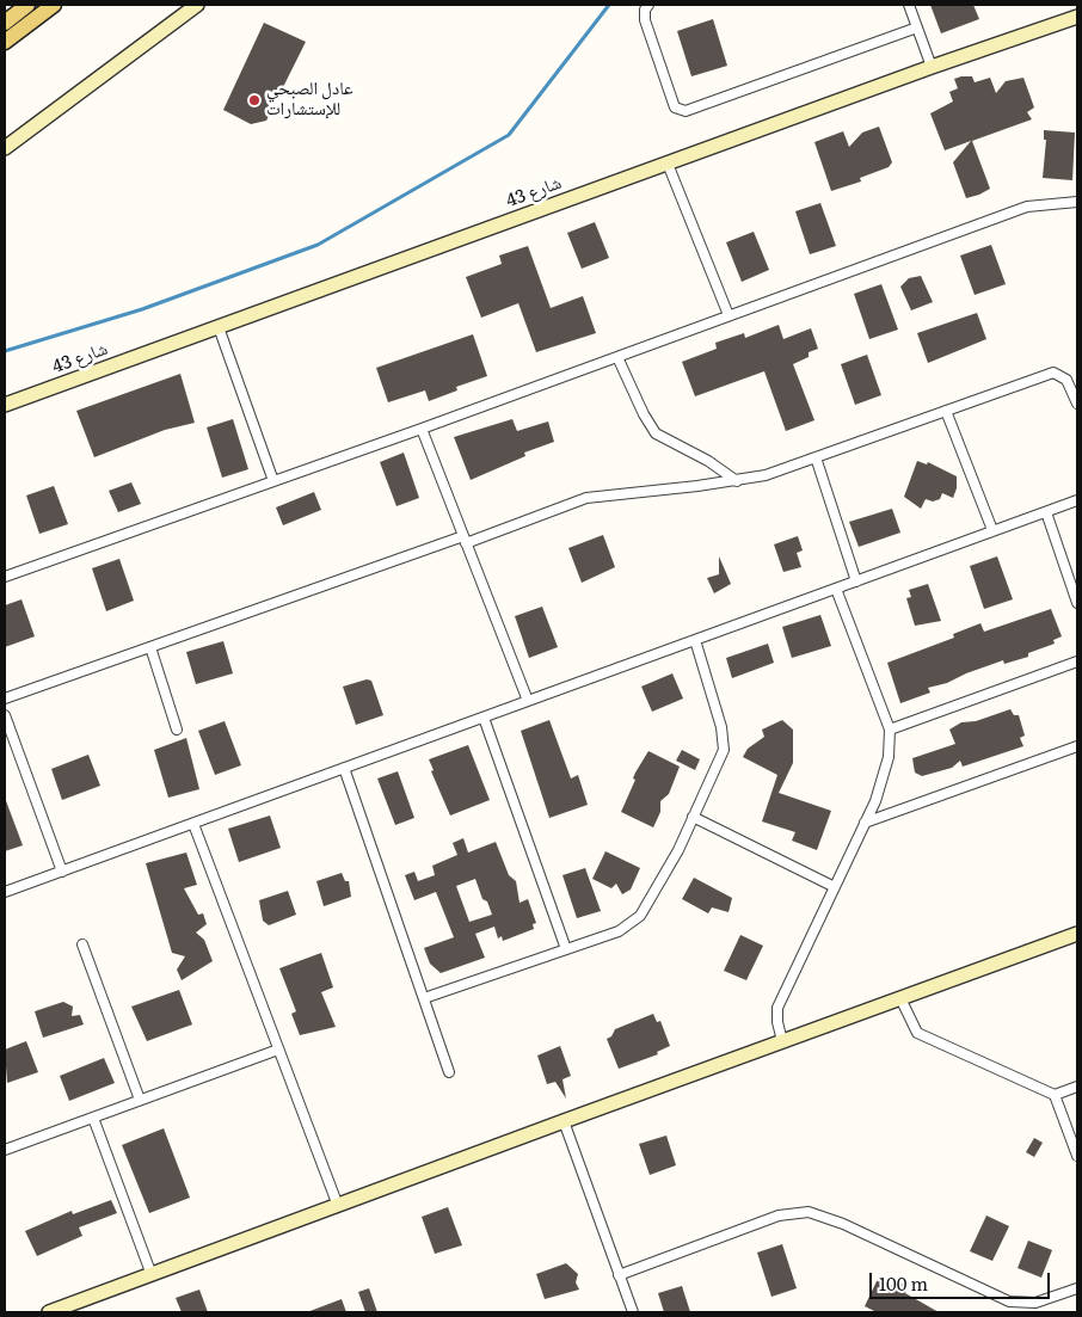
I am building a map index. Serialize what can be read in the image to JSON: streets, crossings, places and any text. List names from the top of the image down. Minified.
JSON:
{"streets":{"street":["شارع 43"]},"places":["عادل الصبحي للإستشارات"],"scale_bar":"100 m"}
